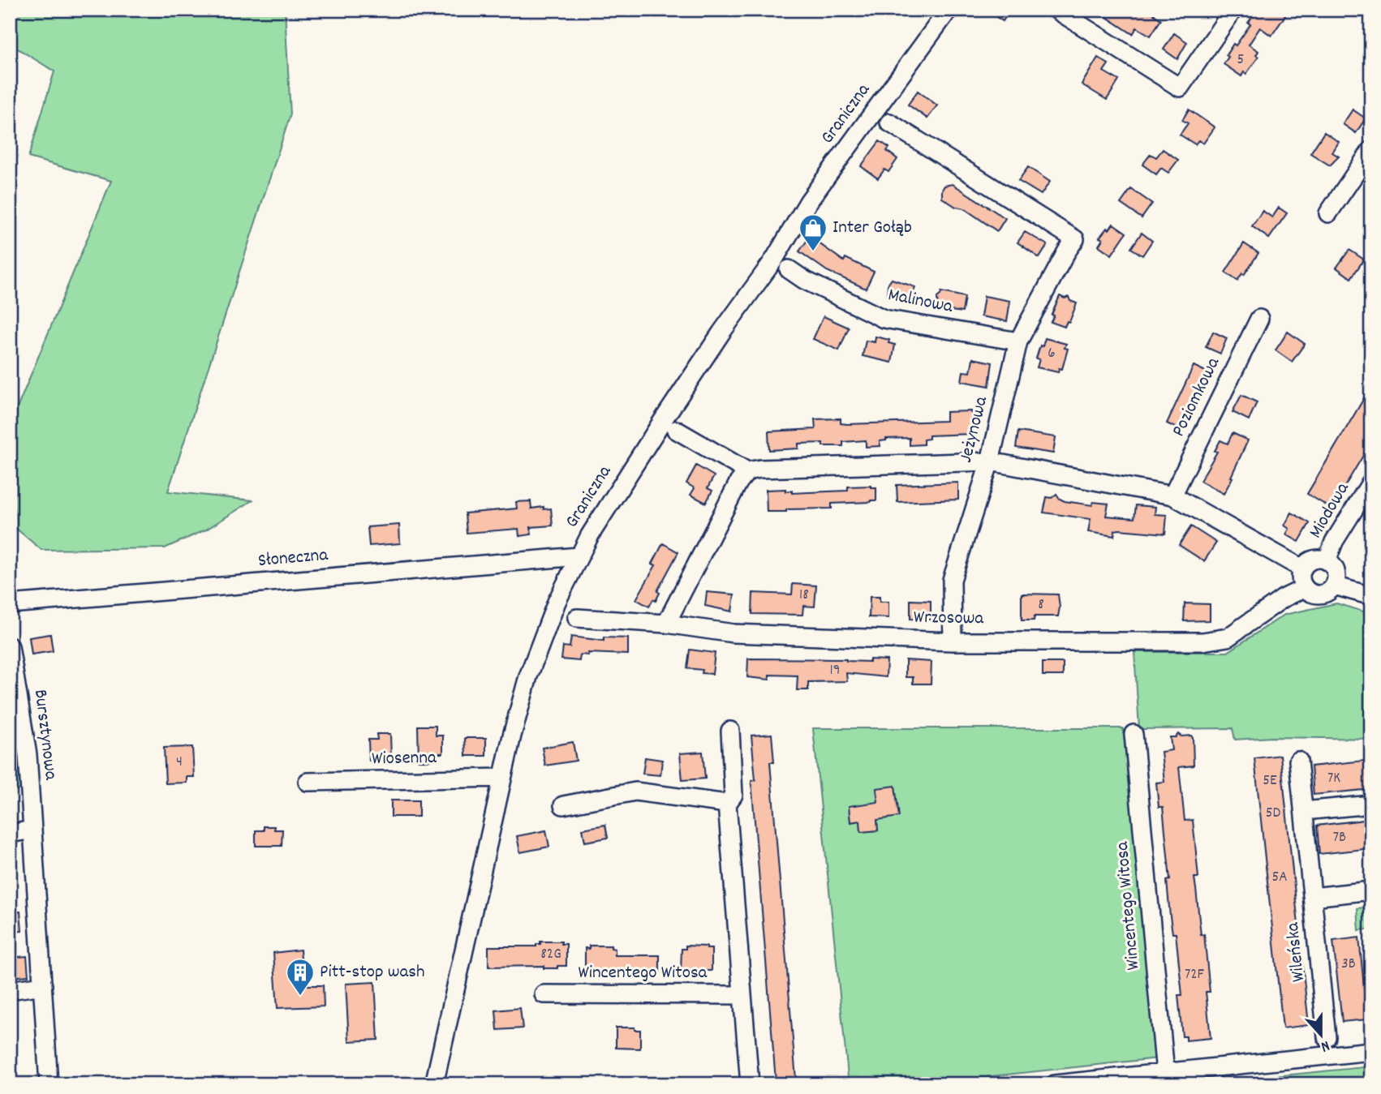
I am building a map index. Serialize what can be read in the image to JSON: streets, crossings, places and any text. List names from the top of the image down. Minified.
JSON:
{"streets":{"street":["Graniczna","Malinowa","Poziomkowa","Jeżynowa","Miodowa","Słoneczna","Wrzosowa","Bursztynowa","Wiosenna","Wincentego Witosa","Wileńska"]},"crossings":[["Graniczna","Słoneczna"],["Graniczna","Wiosenna"],["Malinowa","Jeżynowa"],["Jeżynowa","Wrzosowa"],["Miodowa","Wrzosowa"]],"places":{"shop":["Inter Gołąb"],"building":["Pitt-stop wash"]},"house_numbers":["5","6","18","8","19","4","7K","5E","5D","7B","5A","82G","3B","72F"],"north":"bottom"}
